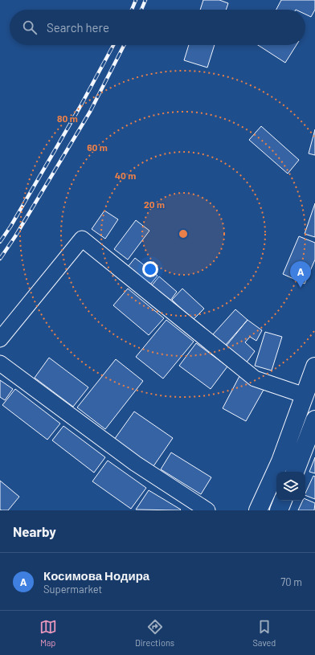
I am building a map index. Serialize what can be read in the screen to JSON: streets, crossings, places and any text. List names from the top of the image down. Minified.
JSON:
{"page":{"search":"Search here","pins":"A","heading":"Nearby","list":[{"mark":"A","name":"Косимова Нодира","note":"Supermarket","value":"70 m"}],"nav":["Map","Directions","Saved"]},"rings":["80 m","60 m","40 m","20 m"]}
